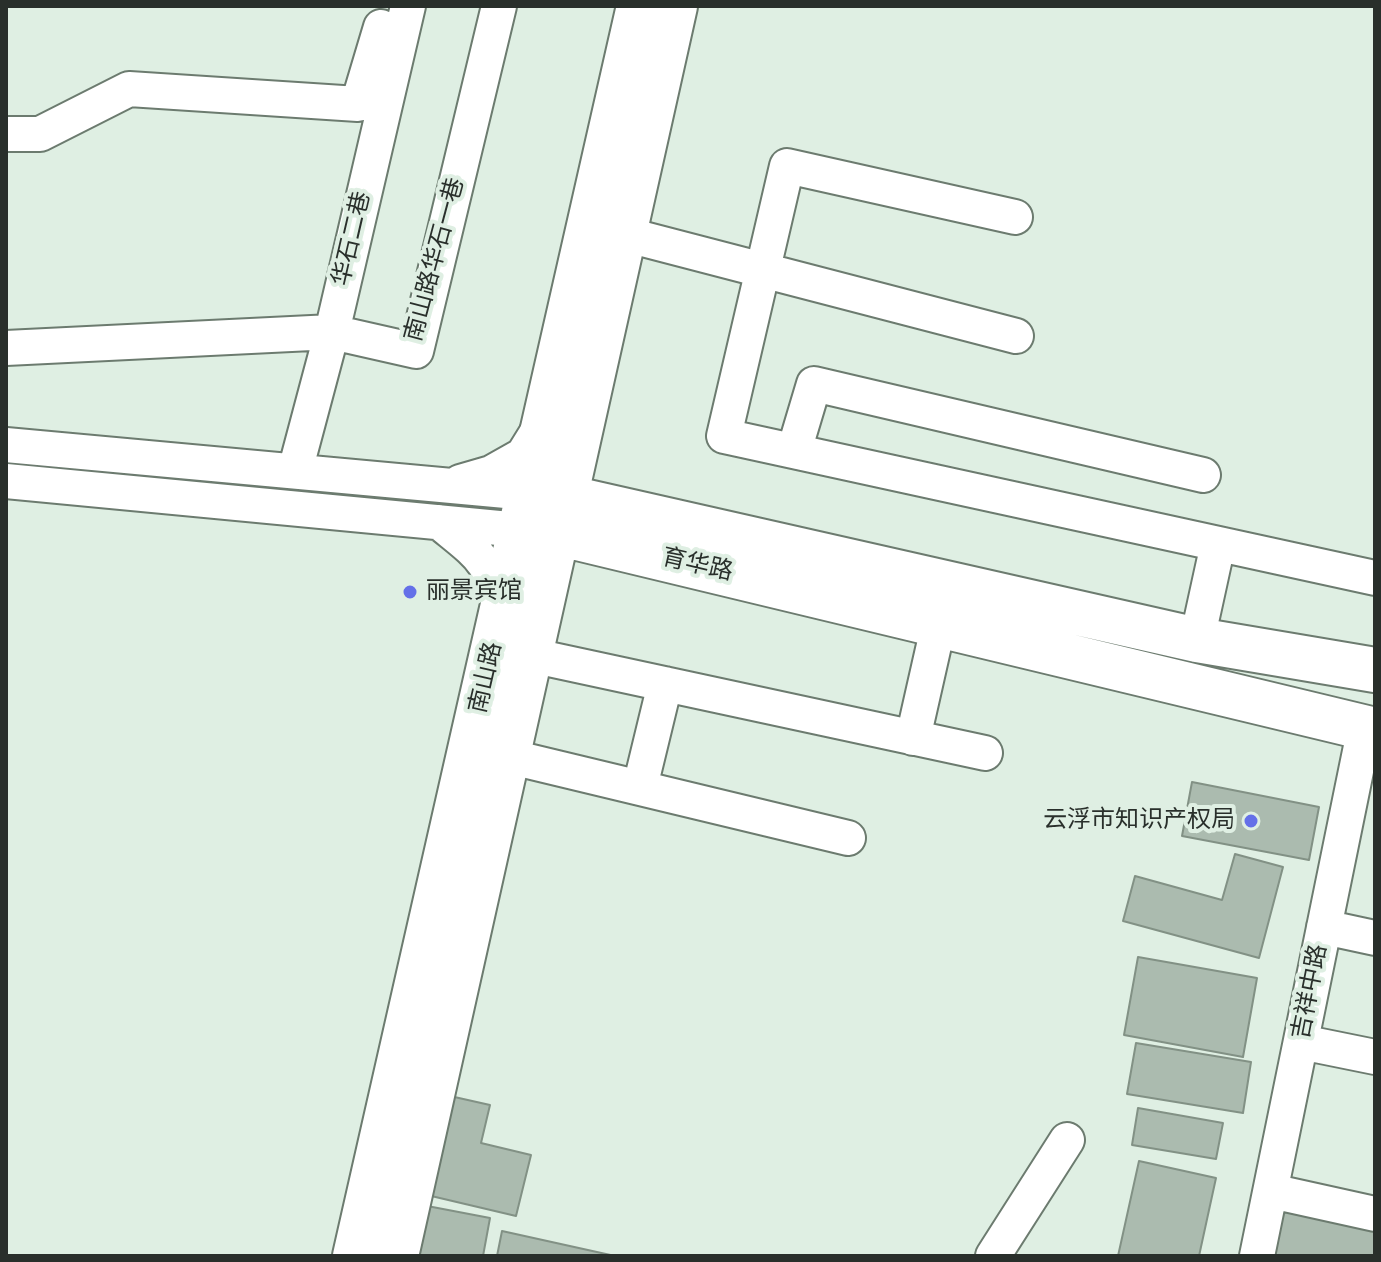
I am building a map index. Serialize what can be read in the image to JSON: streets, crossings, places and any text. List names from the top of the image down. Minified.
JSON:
{"streets":{"main road":["育华路","南山路"],"street":["华石二巷","南山路华石一巷","吉祥中路"]},"crossings":[["华石二巷","南山路华石一巷"],["华石二巷","育华路"],["育华路","南山路"],["育华路","吉祥中路"]],"places":["丽景宾馆","云浮市知识产权局"]}
